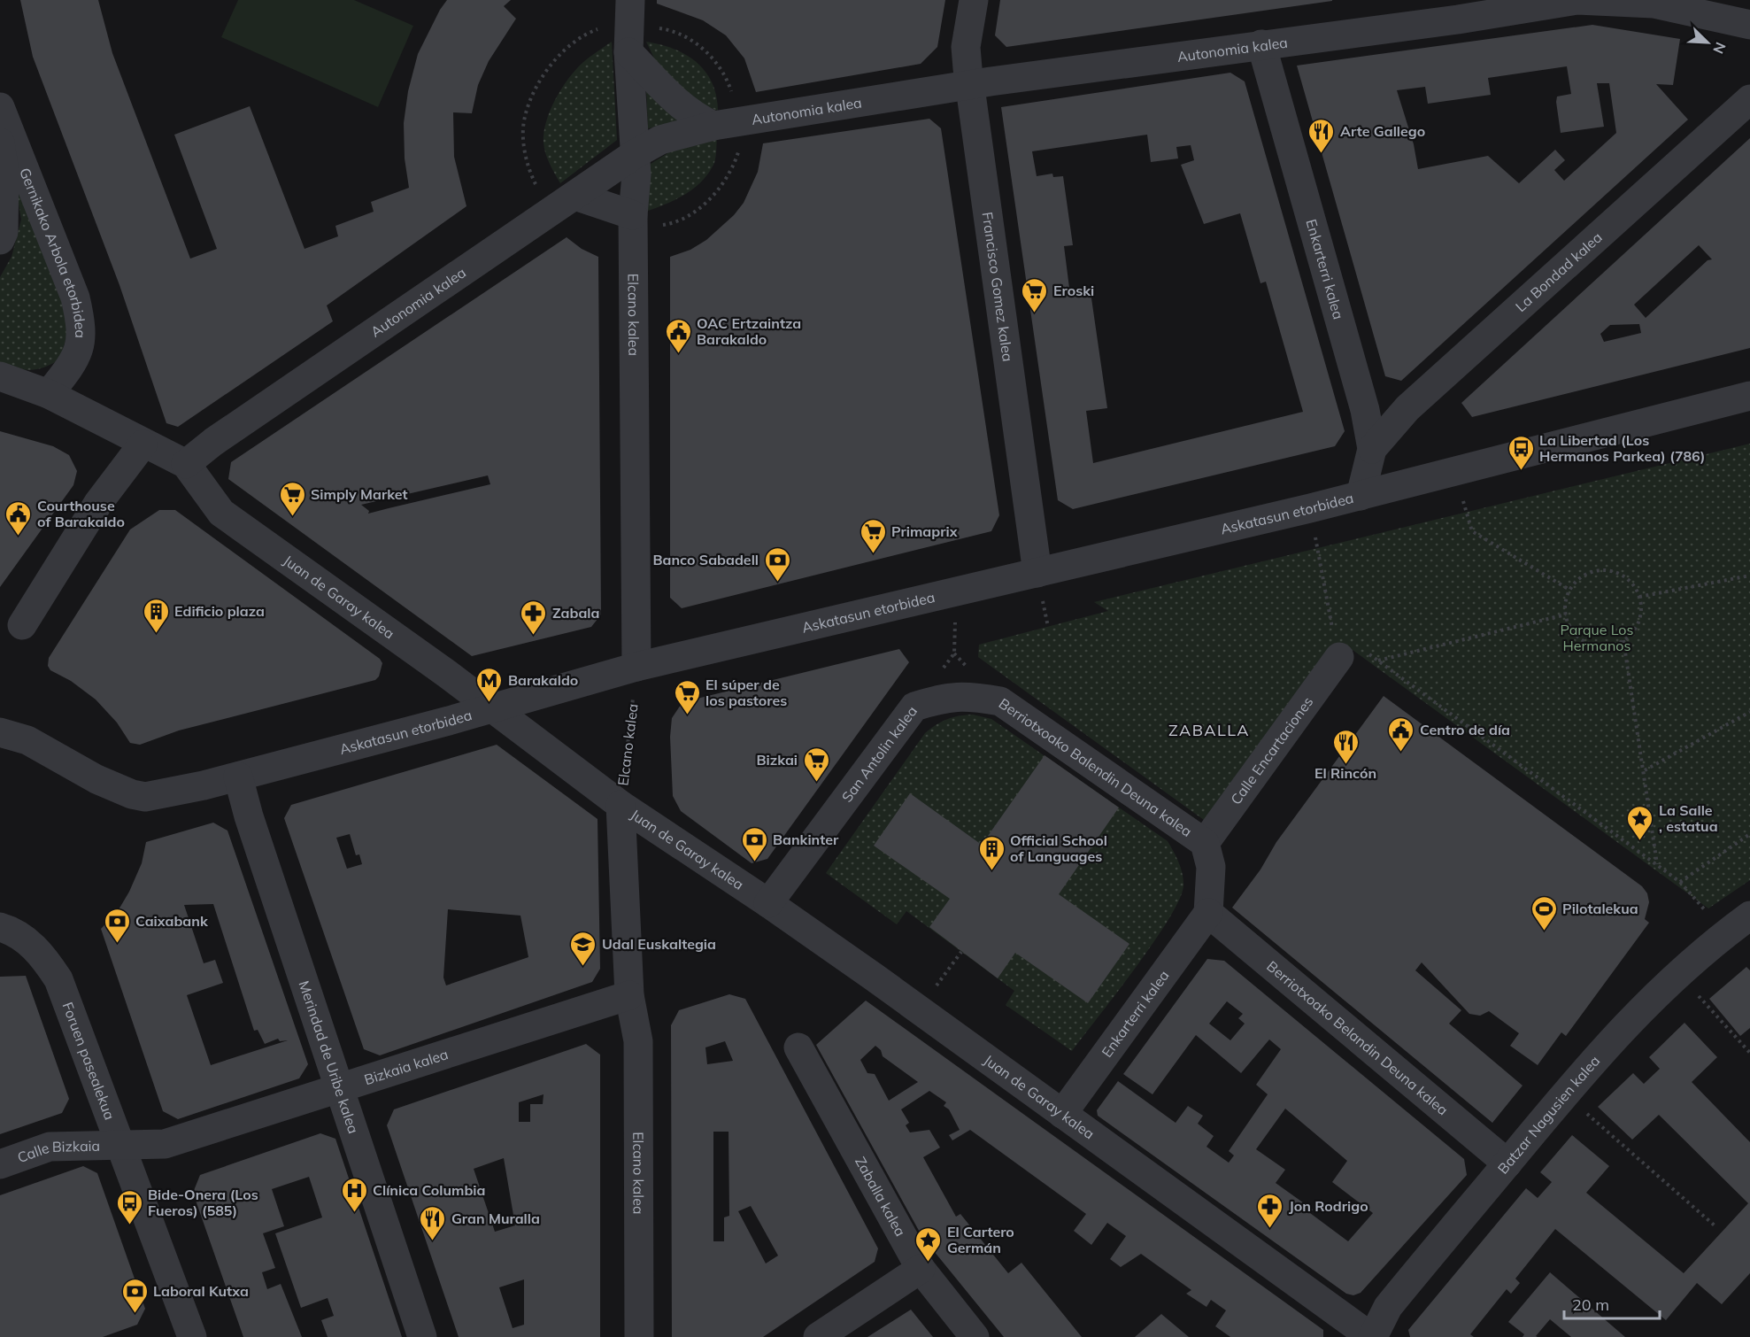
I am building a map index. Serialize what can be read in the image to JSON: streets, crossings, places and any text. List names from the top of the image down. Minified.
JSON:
{"streets":{"street":["Autonomia kalea","Gernikako Arbola etorbidea","Enkarterri kalea","La Bondad kalea","Francisco Gomez kalea","Elcano kalea","Askatasun etorbidea","Juan de Garay kalea","Calle Encartaciones","San Antolin kalea","Berriotxoako Balendin Deuna kalea","Berriotxoako Belandin Deuna kalea","Merindad de Uribe kalea","Foruen pasealekua","Bizkaia kalea","Batzar Nagusien kalea","Calle Bizkaia","Zaballa kalea"]},"crossings":[["Autonomia kalea","Enkarterri kalea"],["Autonomia kalea","Francisco Gomez kalea"],["Autonomia kalea","Elcano kalea"],["Autonomia kalea","Juan de Garay kalea"],["Gernikako Arbola etorbidea","Juan de Garay kalea"],["Enkarterri kalea","La Bondad kalea"],["Enkarterri kalea","Askatasun etorbidea"],["Enkarterri kalea","Juan de Garay kalea"],["Enkarterri kalea","Berriotxoako Balendin Deuna kalea"],["Enkarterri kalea","Berriotxoako Belandin Deuna kalea"],["Francisco Gomez kalea","Askatasun etorbidea"],["Elcano kalea","Askatasun etorbidea"],["Elcano kalea","Juan de Garay kalea"],["Elcano kalea","Bizkaia kalea"],["Askatasun etorbidea","Juan de Garay kalea"],["Askatasun etorbidea","Merindad de Uribe kalea"],["Juan de Garay kalea","San Antolin kalea"],["Juan de Garay kalea","Batzar Nagusien kalea"],["Calle Encartaciones","Berriotxoako Balendin Deuna kalea"],["San Antolin kalea","Berriotxoako Balendin Deuna kalea"],["Berriotxoako Balendin Deuna kalea","Berriotxoako Belandin Deuna kalea"],["Berriotxoako Belandin Deuna kalea","Batzar Nagusien kalea"],["Merindad de Uribe kalea","Bizkaia kalea"],["Foruen pasealekua","Bizkaia kalea"],["Foruen pasealekua","Calle Bizkaia"],["Bizkaia kalea","Calle Bizkaia"]],"districts":["ZABALLA"],"parks":["Parque Los Hermanos"],"places":{"restaurant":["Arte Gallego","El Rincón","Gran Muralla"],"supermarket":["Eroski","Simply Market","Primaprix","El súper de los pastores","Bizkai"],"public building":["OAC Ertzaintza Barakaldo","Courthouse of Barakaldo","Centro de día"],"bus stop":["La Libertad (Los Hermanos Parkea) (786)","Bide-Onera (Los Fueros) (585)"],"bank":["Banco Sabadell","Bankinter","Caixabank","Laboral Kutxa"],"building":["Edificio plaza","Official School of Languages"],"pharmacy":["Zabala","Jon Rodrigo"],"metro station":["Barakaldo"],"place":["La Salle , estatua","El Cartero Germán"],"sports":["Pilotalekua"],"school or university":["Udal Euskaltegia"],"hospital":["Clínica Columbia"]},"scale_bar":"20 m","north":"bottom right"}
